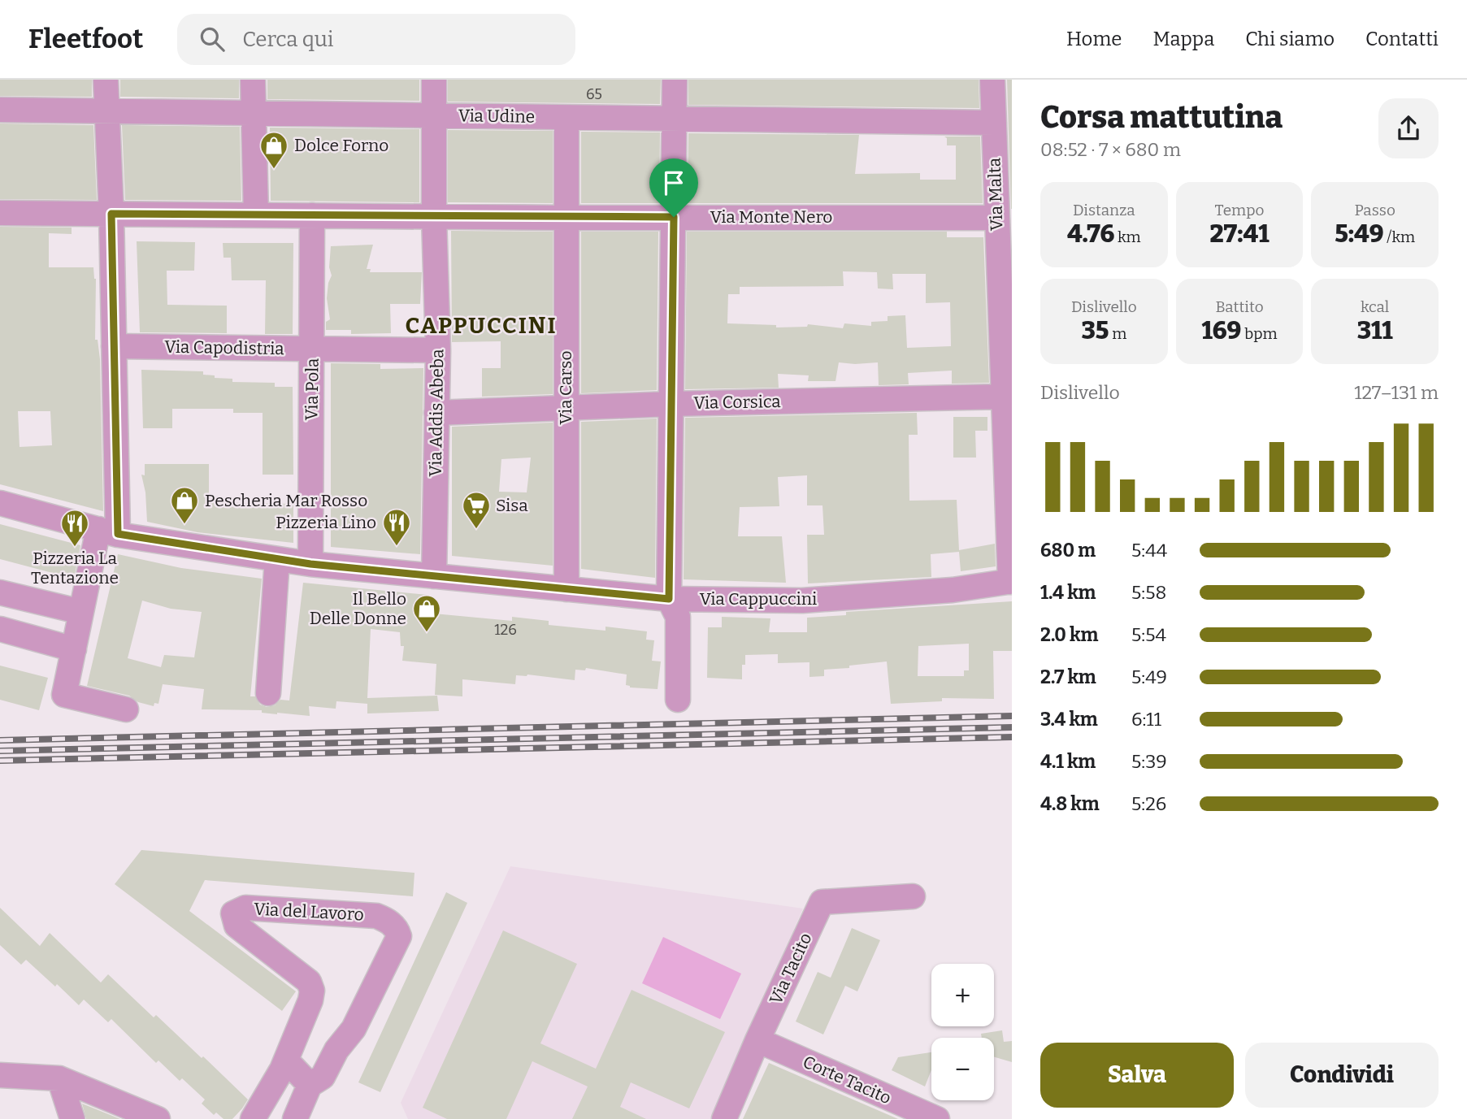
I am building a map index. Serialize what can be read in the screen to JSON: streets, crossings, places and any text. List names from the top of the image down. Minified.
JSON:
{"streets":{"street":["Via Udine","Via Malta","Via Monte Nero","Via Capodistria","Via Carso","Via Pola","Via Corsica","Via Addis Abeba","Via Cappuccini","Via del Lavoro","Via Tacito","Corte Tacito"]},"crossings":[["Via Udine","Via Malta"],["Via Udine","Via Carso"],["Via Udine","Via Addis Abeba"],["Via Malta","Via Monte Nero"],["Via Malta","Via Corsica"],["Via Malta","Via Cappuccini"],["Via Monte Nero","Via Carso"],["Via Monte Nero","Via Pola"],["Via Monte Nero","Via Addis Abeba"],["Via Capodistria","Via Pola"],["Via Capodistria","Via Addis Abeba"],["Via Carso","Via Corsica"],["Via Carso","Via Cappuccini"],["Via Pola","Via Cappuccini"],["Via Corsica","Via Addis Abeba"],["Via Addis Abeba","Via Cappuccini"],["Via Tacito","Corte Tacito"]],"districts":["CAPPUCCINI"],"places":{"shop":["Dolce Forno","Pescheria Mar Rosso","Il Bello Delle Donne"],"supermarket":["Sisa"],"restaurant":["Pizzeria Lino","Pizzeria La Tentazione"]},"house_numbers":["65","126"],"page":{"header":"Fleetfoot","search":"Cerca qui","nav":["Home","Mappa","Chi siamo","Contatti"],"heading":["Corsa mattutina","08:52 · 7 × 680 m"],"stats":[["Distanza","4.76 km"],["Tempo","27:41"],["Passo","5:49 /km"],["Dislivello","35 m"],["Battito","169 bpm"],["kcal","311"]],"chart":["Dislivello","127–131 m"],"list":[{"name":"680 m","note":"5:44"},{"name":"1.4 km","note":"5:58"},{"name":"2.0 km","note":"5:54"},{"name":"2.7 km","note":"5:49"},{"name":"3.4 km","note":"6:11"},{"name":"4.1 km","note":"5:39"},{"name":"4.8 km","note":"5:26"}],"map_buttons":["+","−"],"buttons":["Salva","Condividi"]}}
